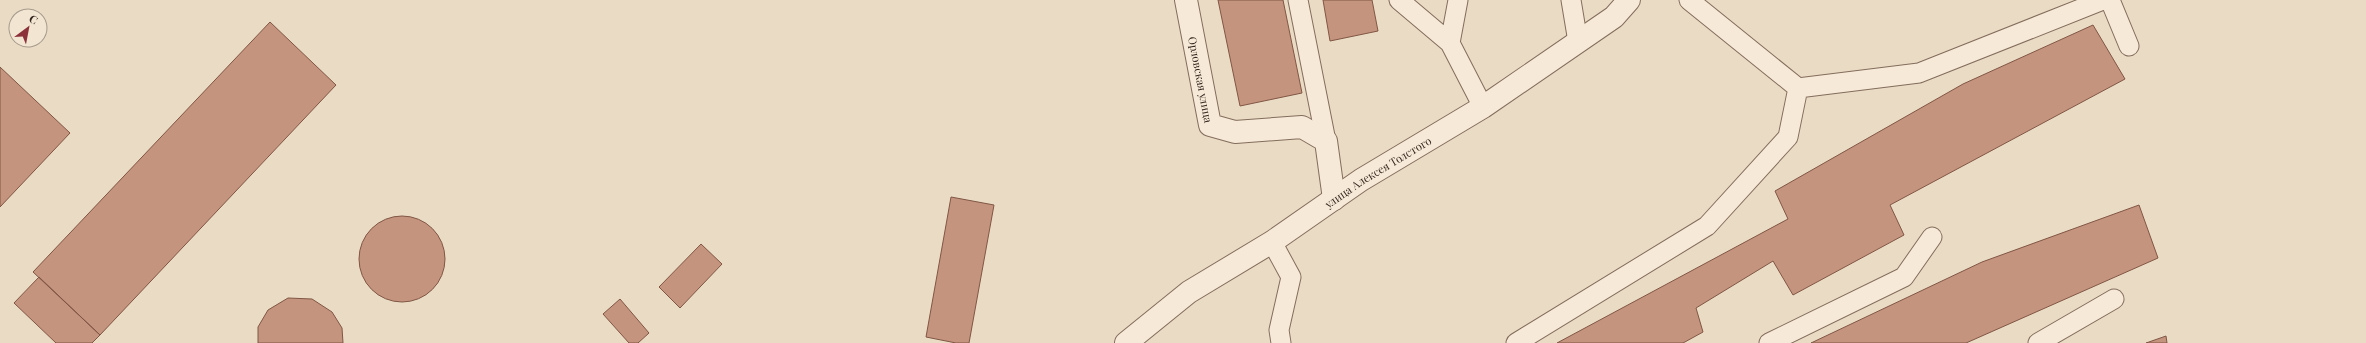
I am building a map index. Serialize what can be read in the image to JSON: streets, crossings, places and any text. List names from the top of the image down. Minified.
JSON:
{"streets":{"street":["Орловская улица","улица Алексея Толстого"]},"north":"top right"}
